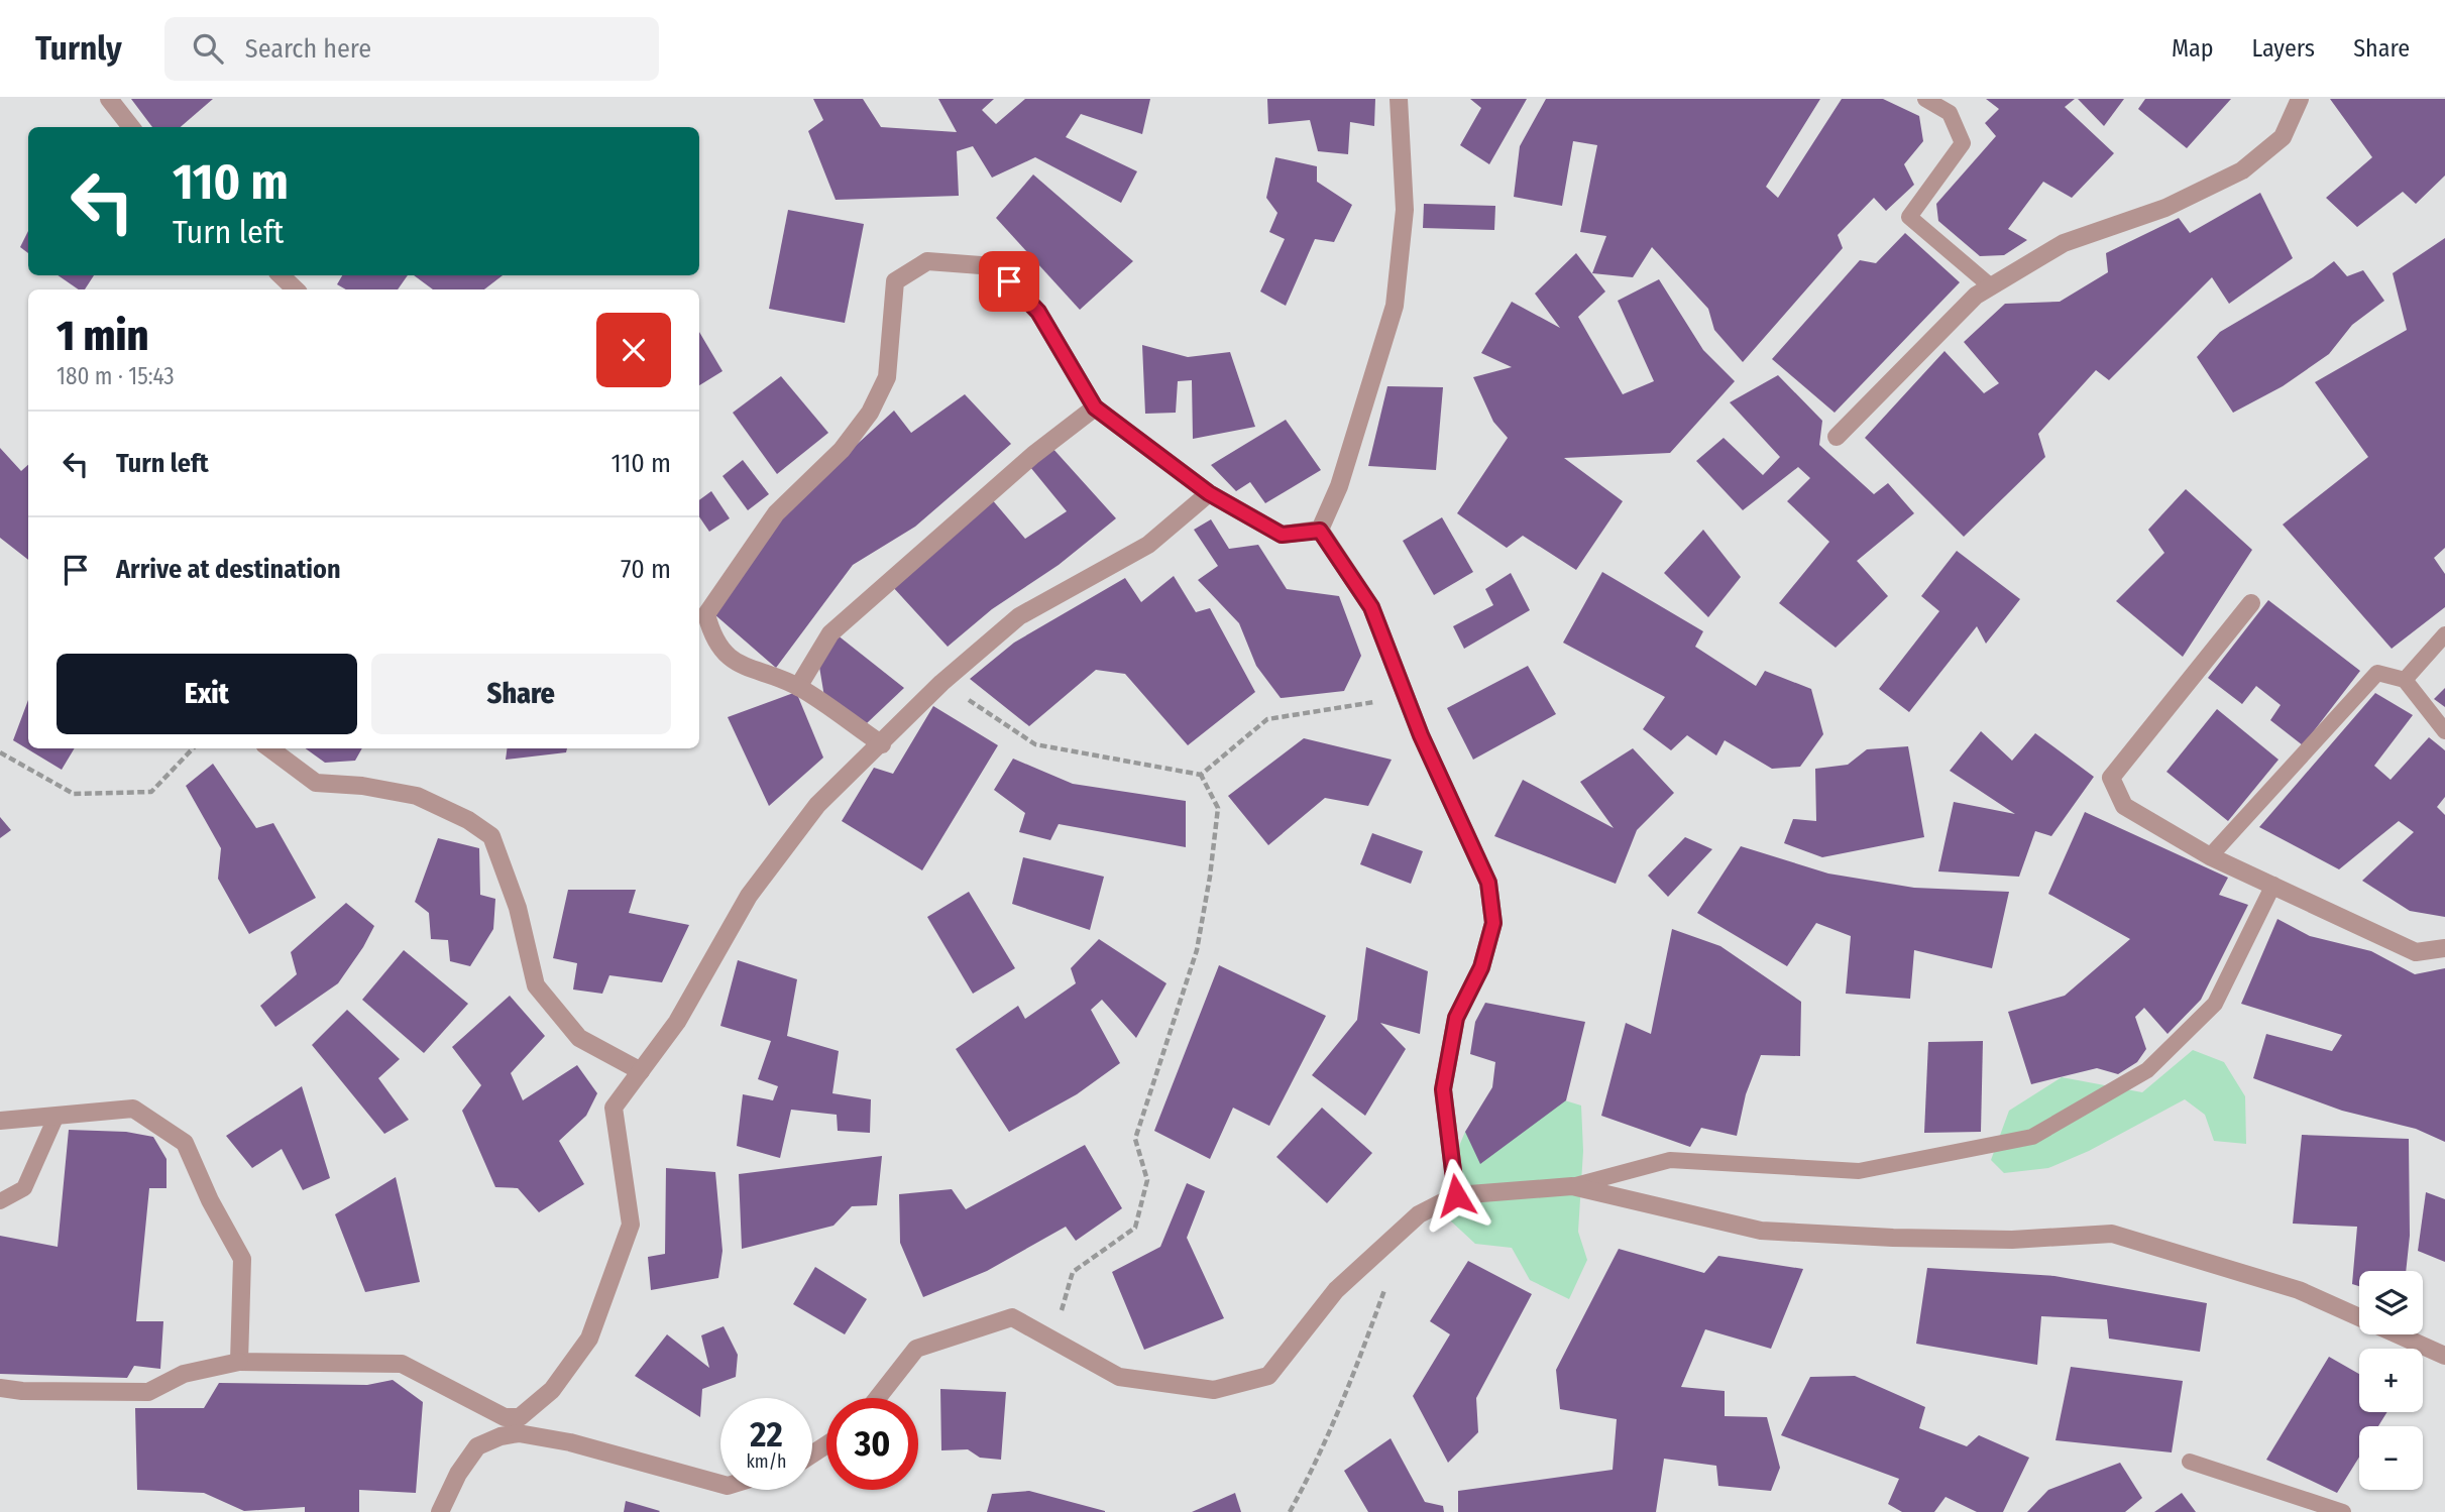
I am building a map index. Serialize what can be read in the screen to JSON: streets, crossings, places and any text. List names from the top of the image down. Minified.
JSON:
{"page":{"header":"Turnly","search":"Search here","nav":["Map","Layers","Share"],"turn":["110 m","Turn left"],"heading":["1 min","180 m · 15:43"],"list":[{"name":"Turn left","value":"110 m"},{"name":"Arrive at destination","value":"70 m"}],"buttons":["Exit","Share"],"map_buttons":["+","−"],"speed":"22 km/h","limit":"30"}}
